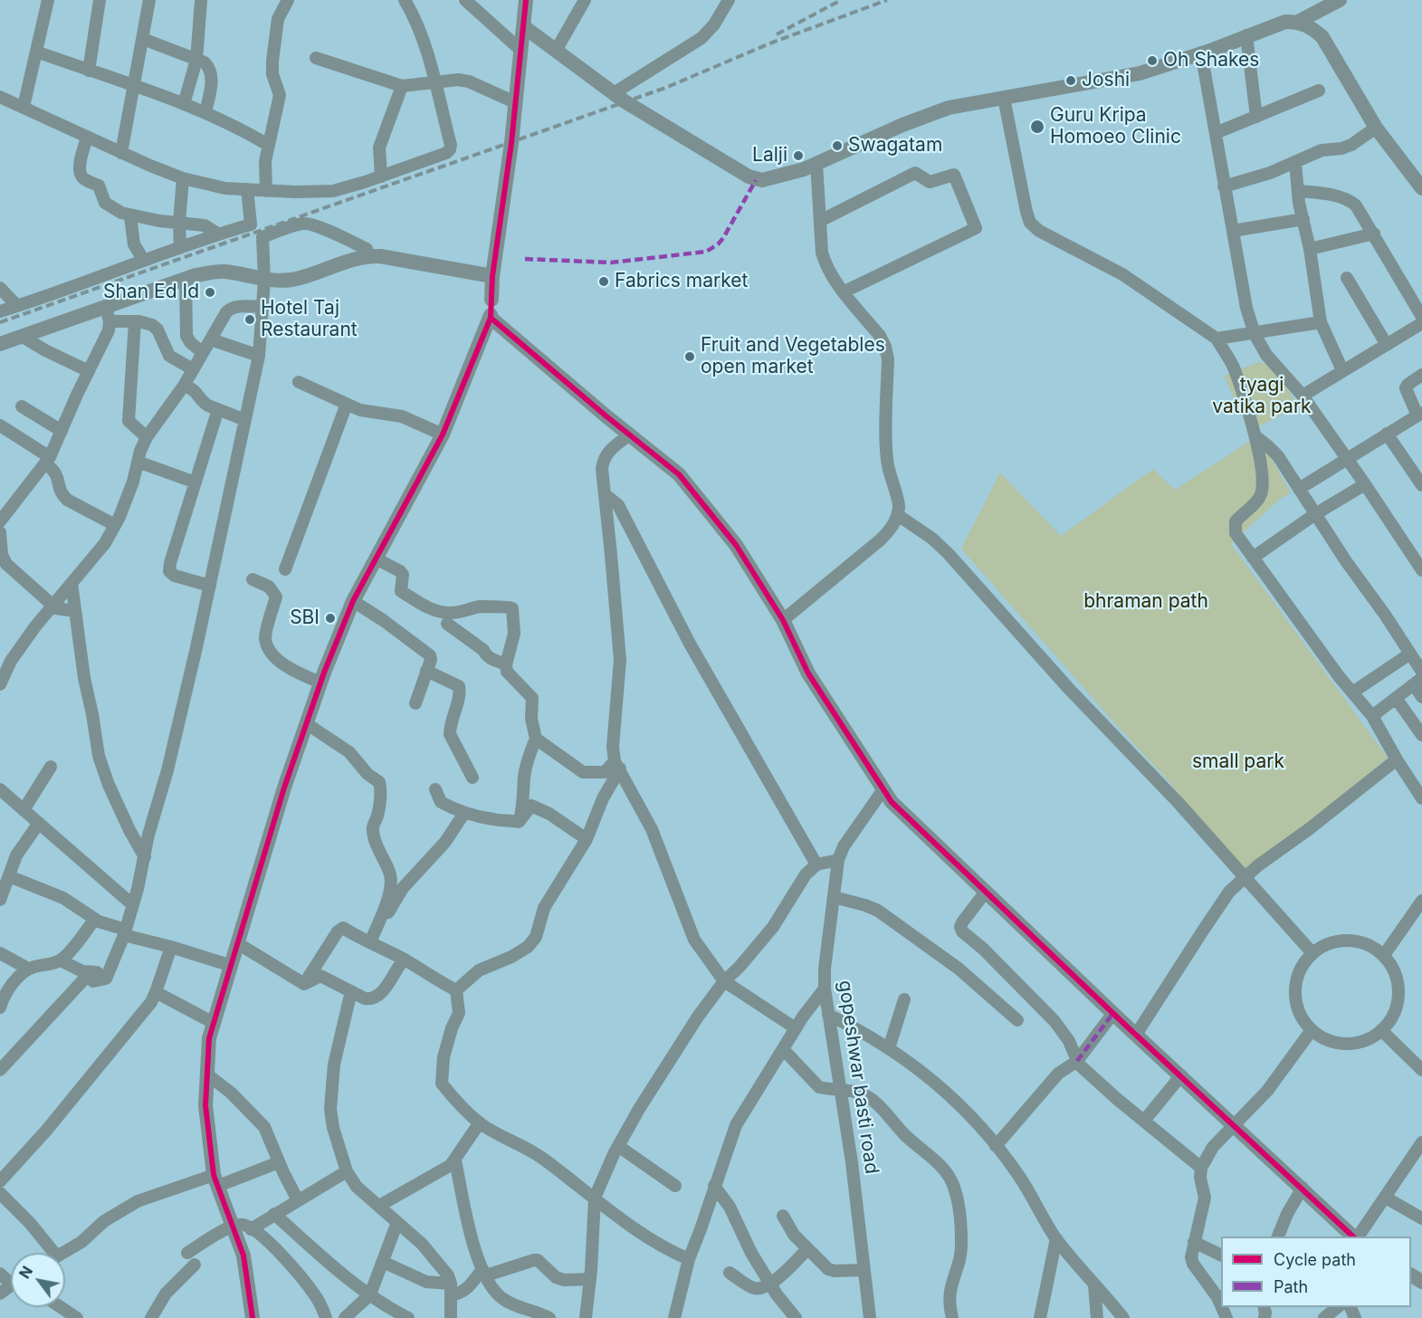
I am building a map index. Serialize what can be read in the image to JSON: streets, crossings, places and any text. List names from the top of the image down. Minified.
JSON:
{"streets":{"street":["gopeshwar basti road"]},"parks":["tyagi vatika park","bhraman path","small park"],"places":["Oh Shakes","Joshi","Guru Kripa Homoeo Clinic","Swagatam","Lalji","Fabrics market","Shan Ed Id","Hotel Taj Restaurant","Fruit and Vegetables open market","SBI"],"legend":["Cycle path","Path"],"north":"top left"}
